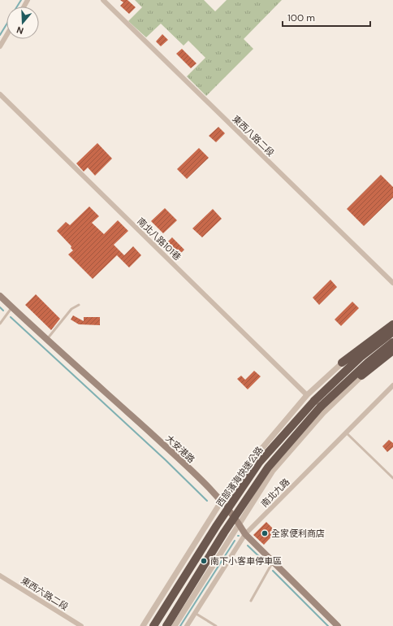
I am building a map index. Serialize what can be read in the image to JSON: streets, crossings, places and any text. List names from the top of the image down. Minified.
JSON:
{"streets":{"highway":["西部濱海快速公路"],"main road":["大安港路"],"street":["東西八路二段","南北八路101巷","南北九路","東西六路二段"]},"crossings":[["大安港路","南北九路"]],"places":["全家便利商店","南下小客車停車區"],"scale_bar":"100 m","north":"bottom"}
